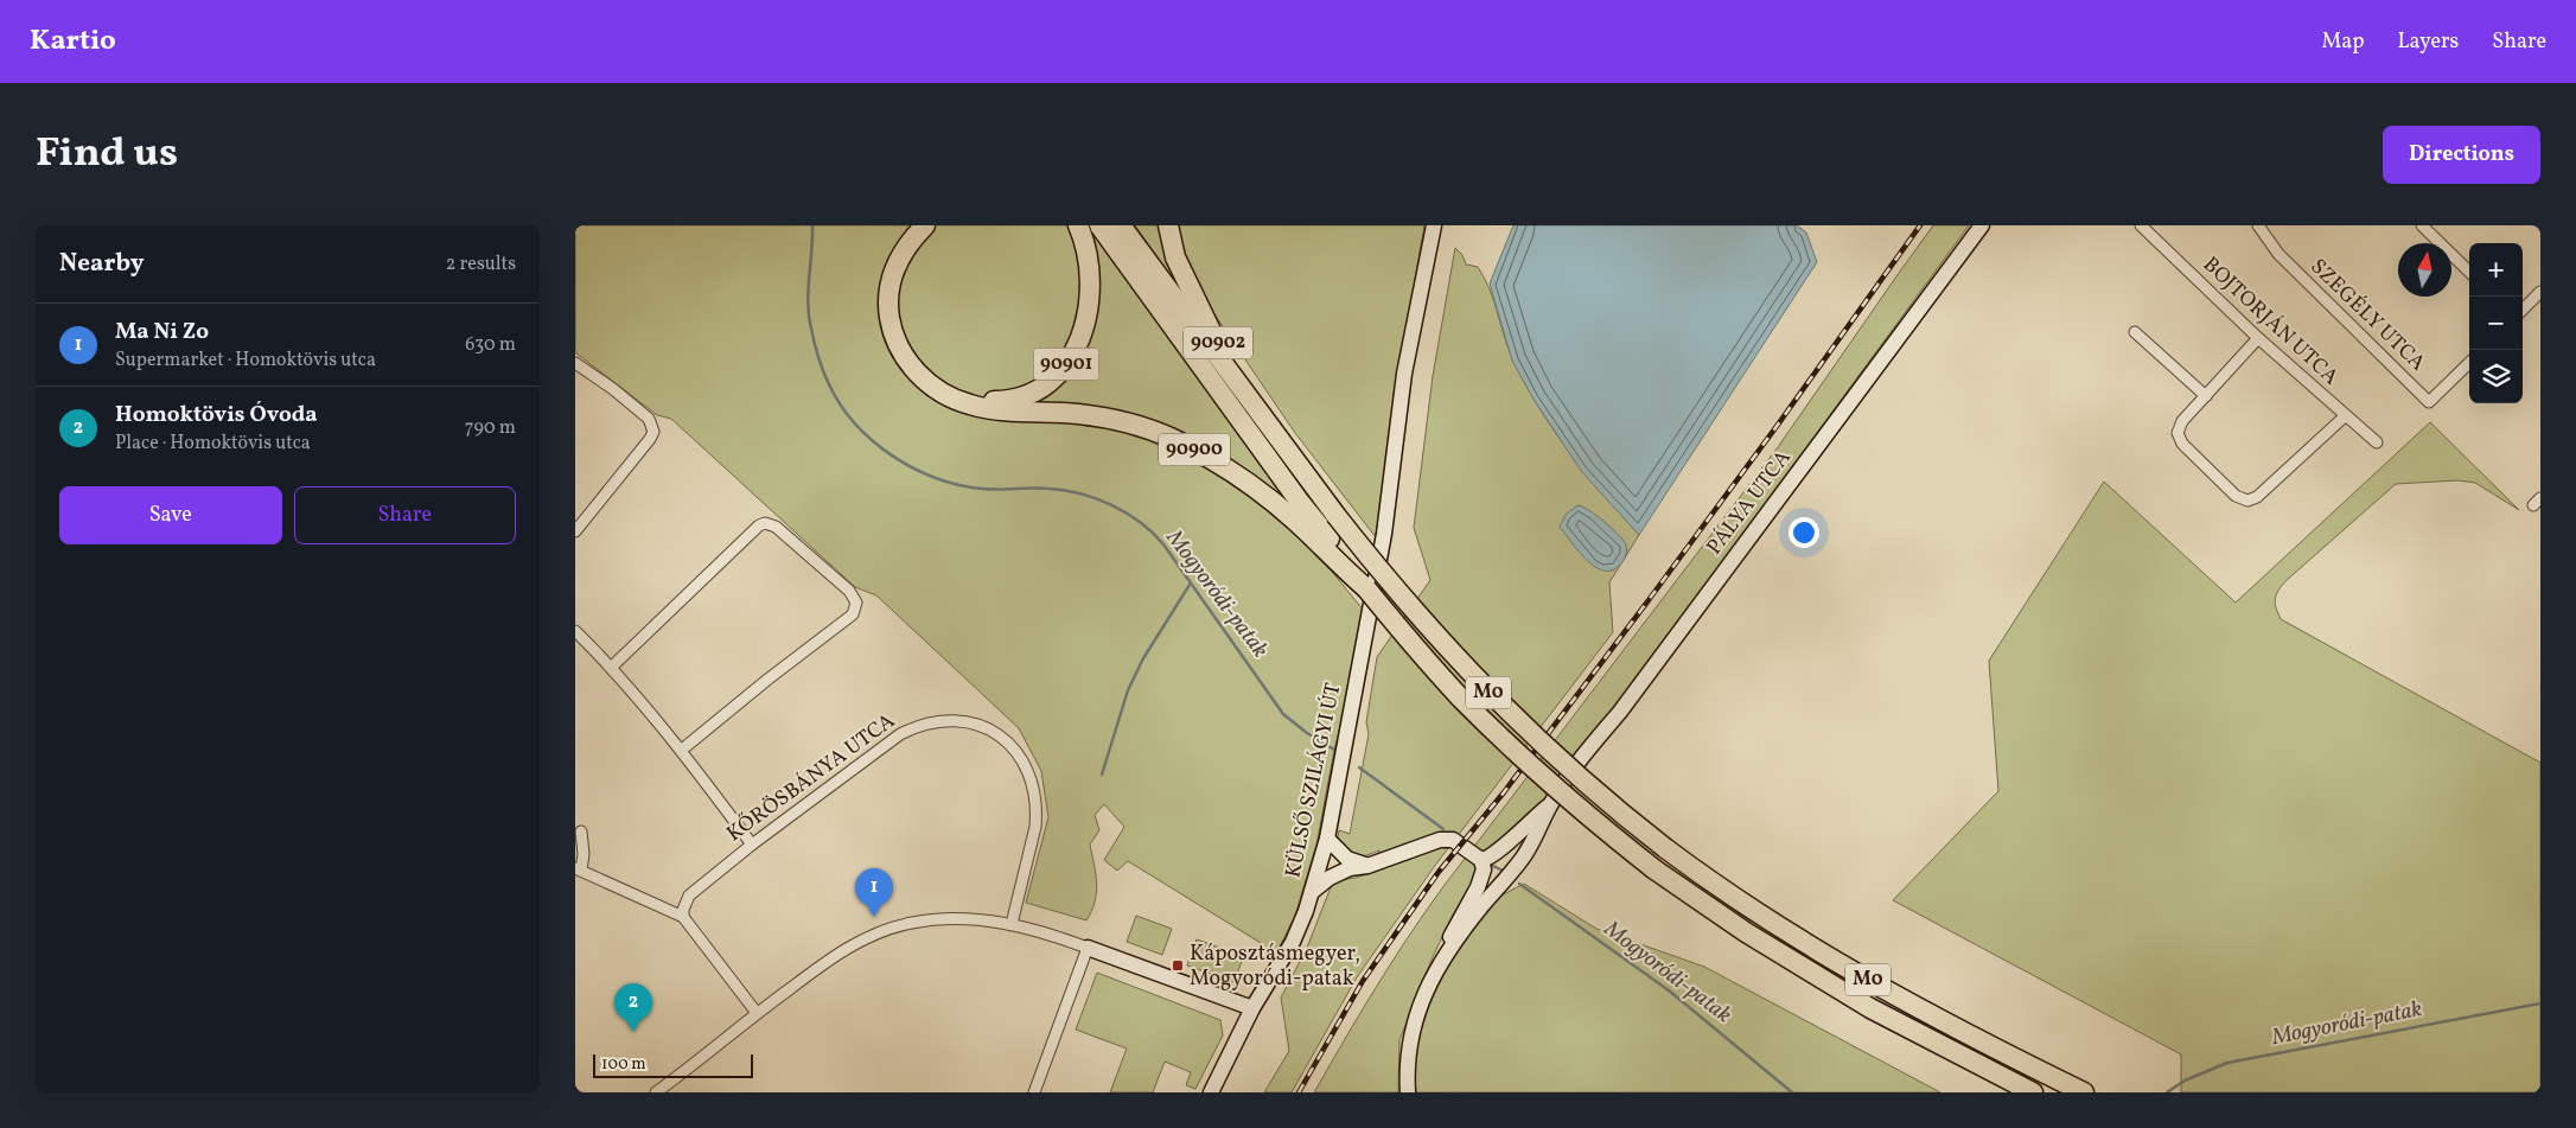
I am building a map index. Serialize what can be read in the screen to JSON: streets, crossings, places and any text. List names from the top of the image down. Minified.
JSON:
{"streets":{"highway":["90902","90901","90900","M0"],"street":["SZEGÉLY UTCA","BOJTORJÁN UTCA","PÁLYA UTCA","KŐRÖSBÁNYA UTCA","KÜLSŐ SZILÁGYI ÚT"]},"crossings":[["90902","M0"],["90901","90900"],["90900","M0"]],"water":["Mogyoródi-patak"],"places":{"transit":["Káposztásmegyer, Mogyoródi-patak"]},"scale_bar":"100 m","north":"top","page":{"header":"Kartio","nav":["Map","Layers","Share"],"title":"Find us","buttons":["Directions",["Save","Share"]],"heading":["Nearby","2 results"],"map_buttons":["+","−"],"list":[{"mark":"1","name":"Ma Ni Zo","note":"Supermarket · Homoktövis utca","value":"630 m"},{"mark":"2","name":"Homoktövis Óvoda","note":"Place · Homoktövis utca","value":"790 m"}],"pins":["1","2"],"scale":"100 m"}}
